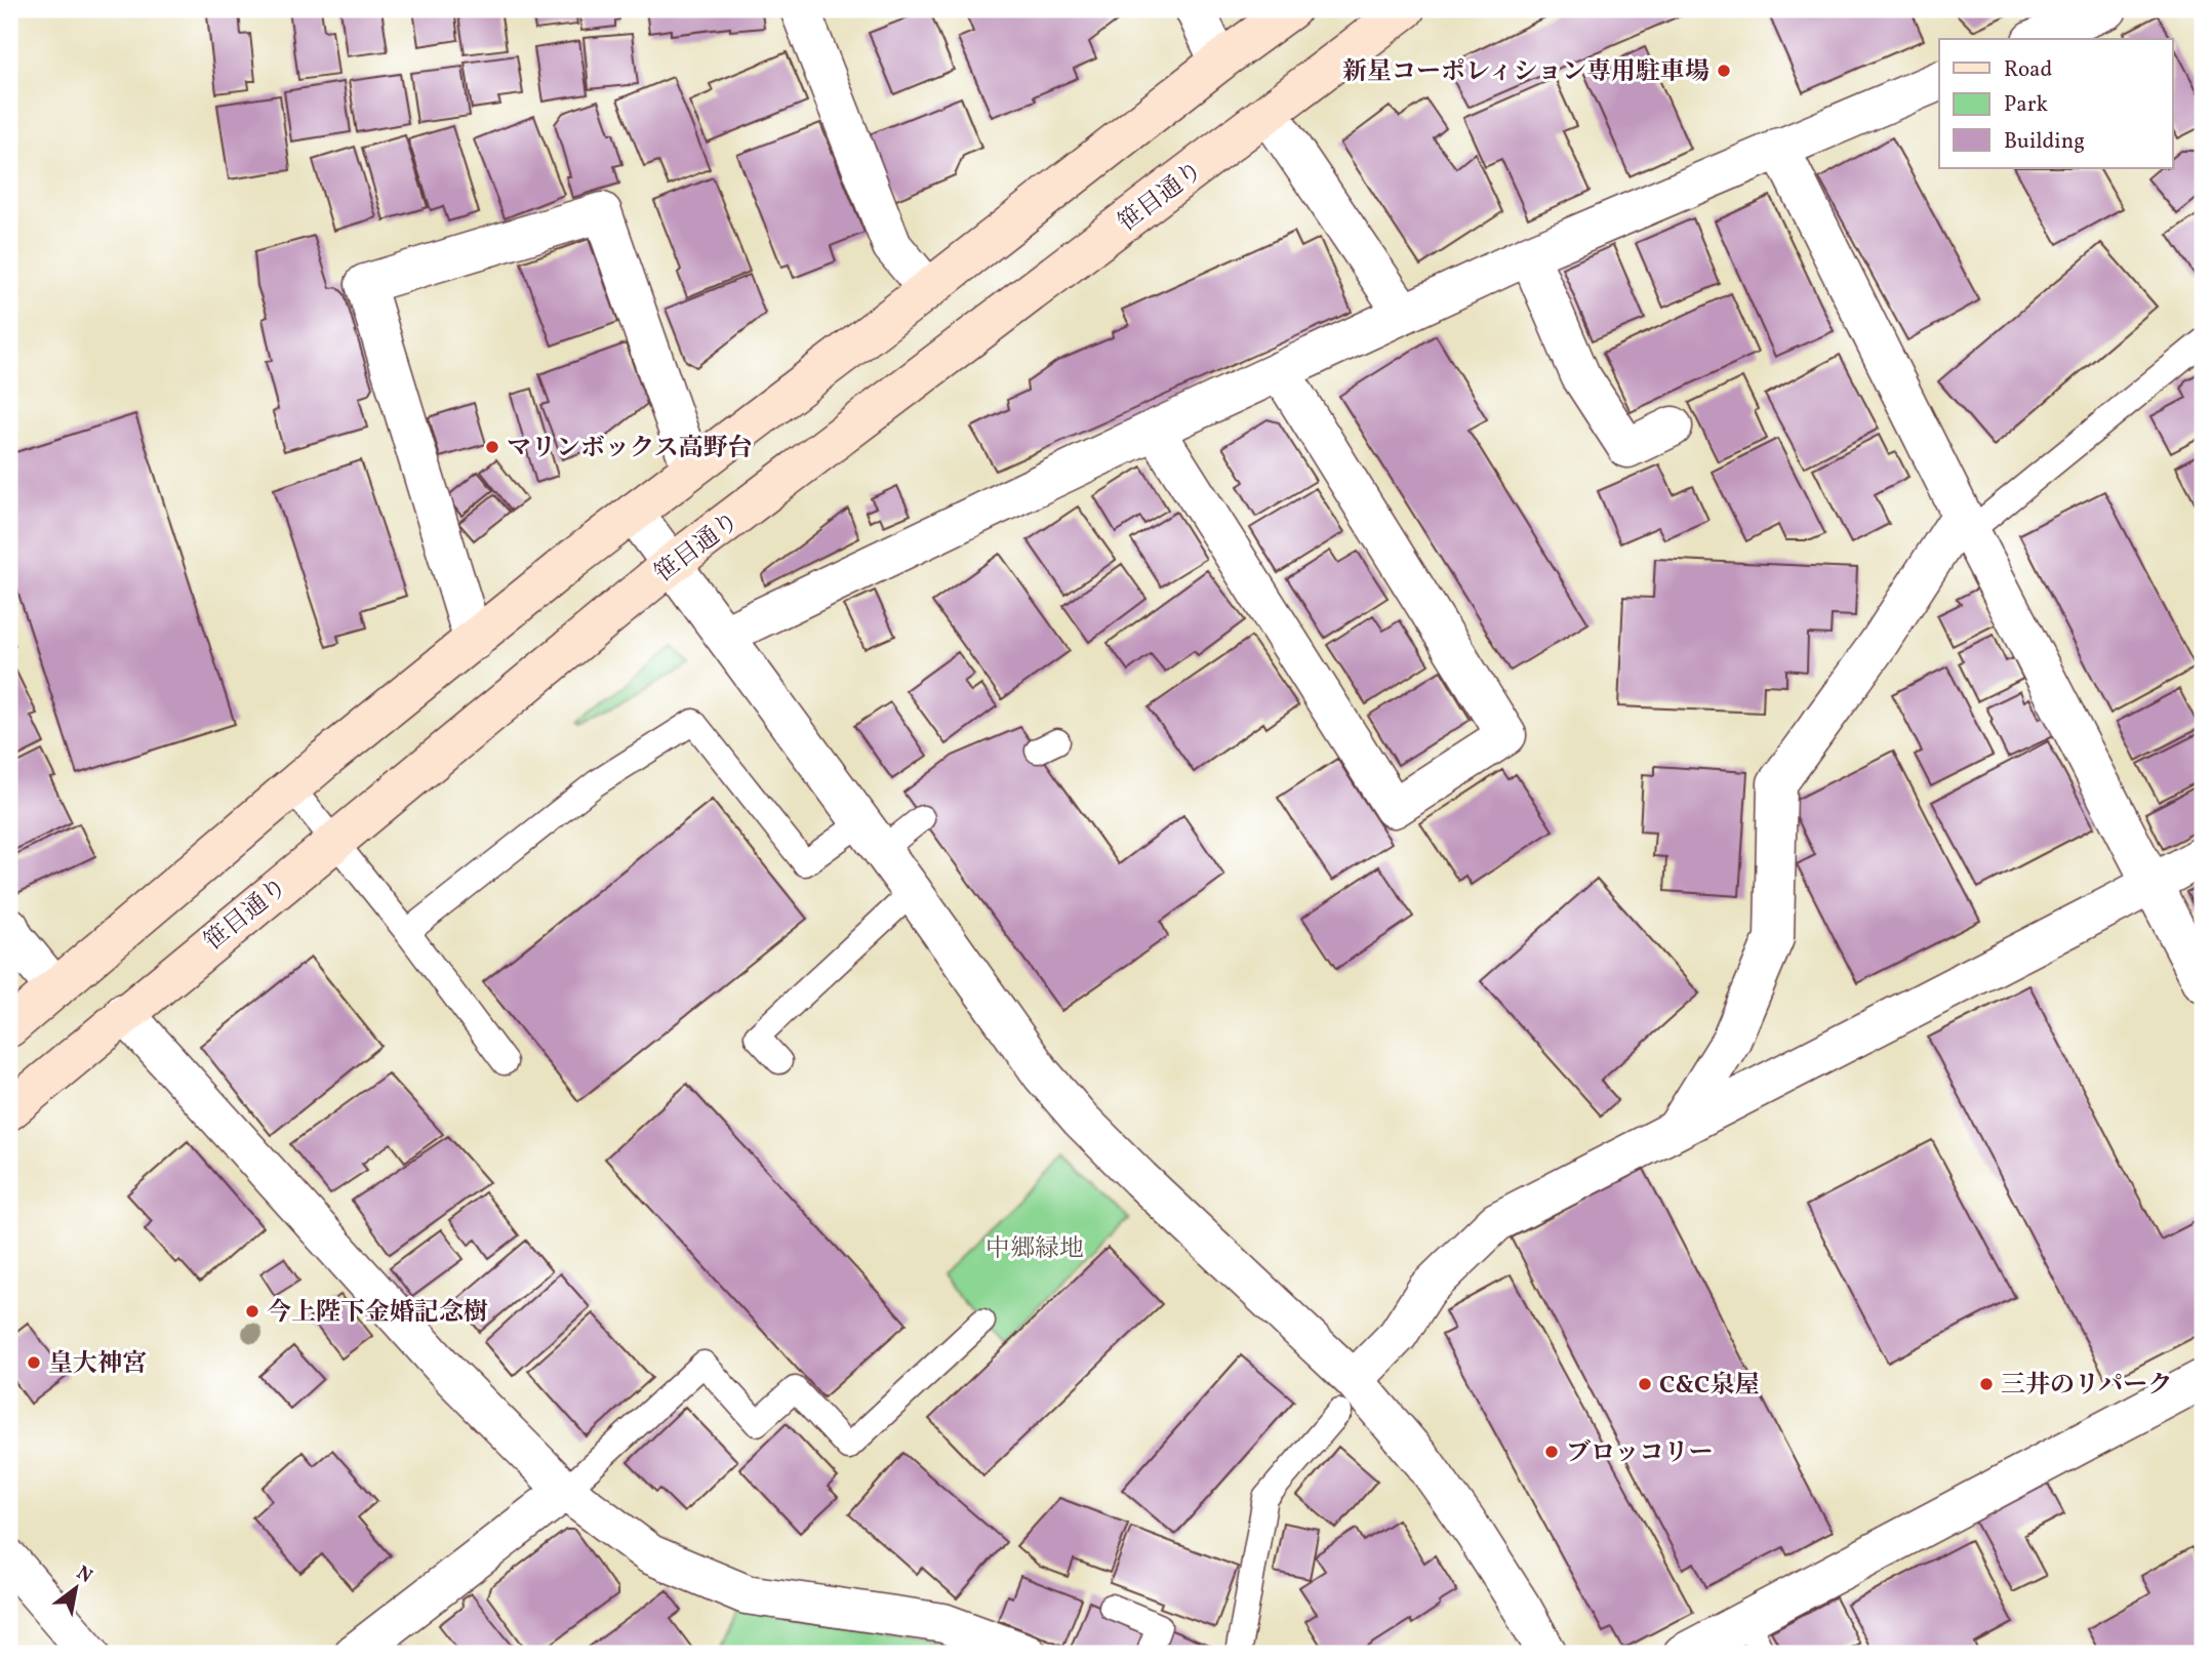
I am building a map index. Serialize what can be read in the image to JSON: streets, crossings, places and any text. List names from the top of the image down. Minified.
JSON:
{"streets":{"main road":["笹目通り"]},"parks":["中郷緑地"],"places":["新星コーポレィション専用駐車場","マリンボックス高野台","今上陛下金婚記念樹","皇大神宮","C&C泉屋","三井のリパーク","ブロッコリー"],"legend":["Road","Park","Building"],"north":"top right"}
